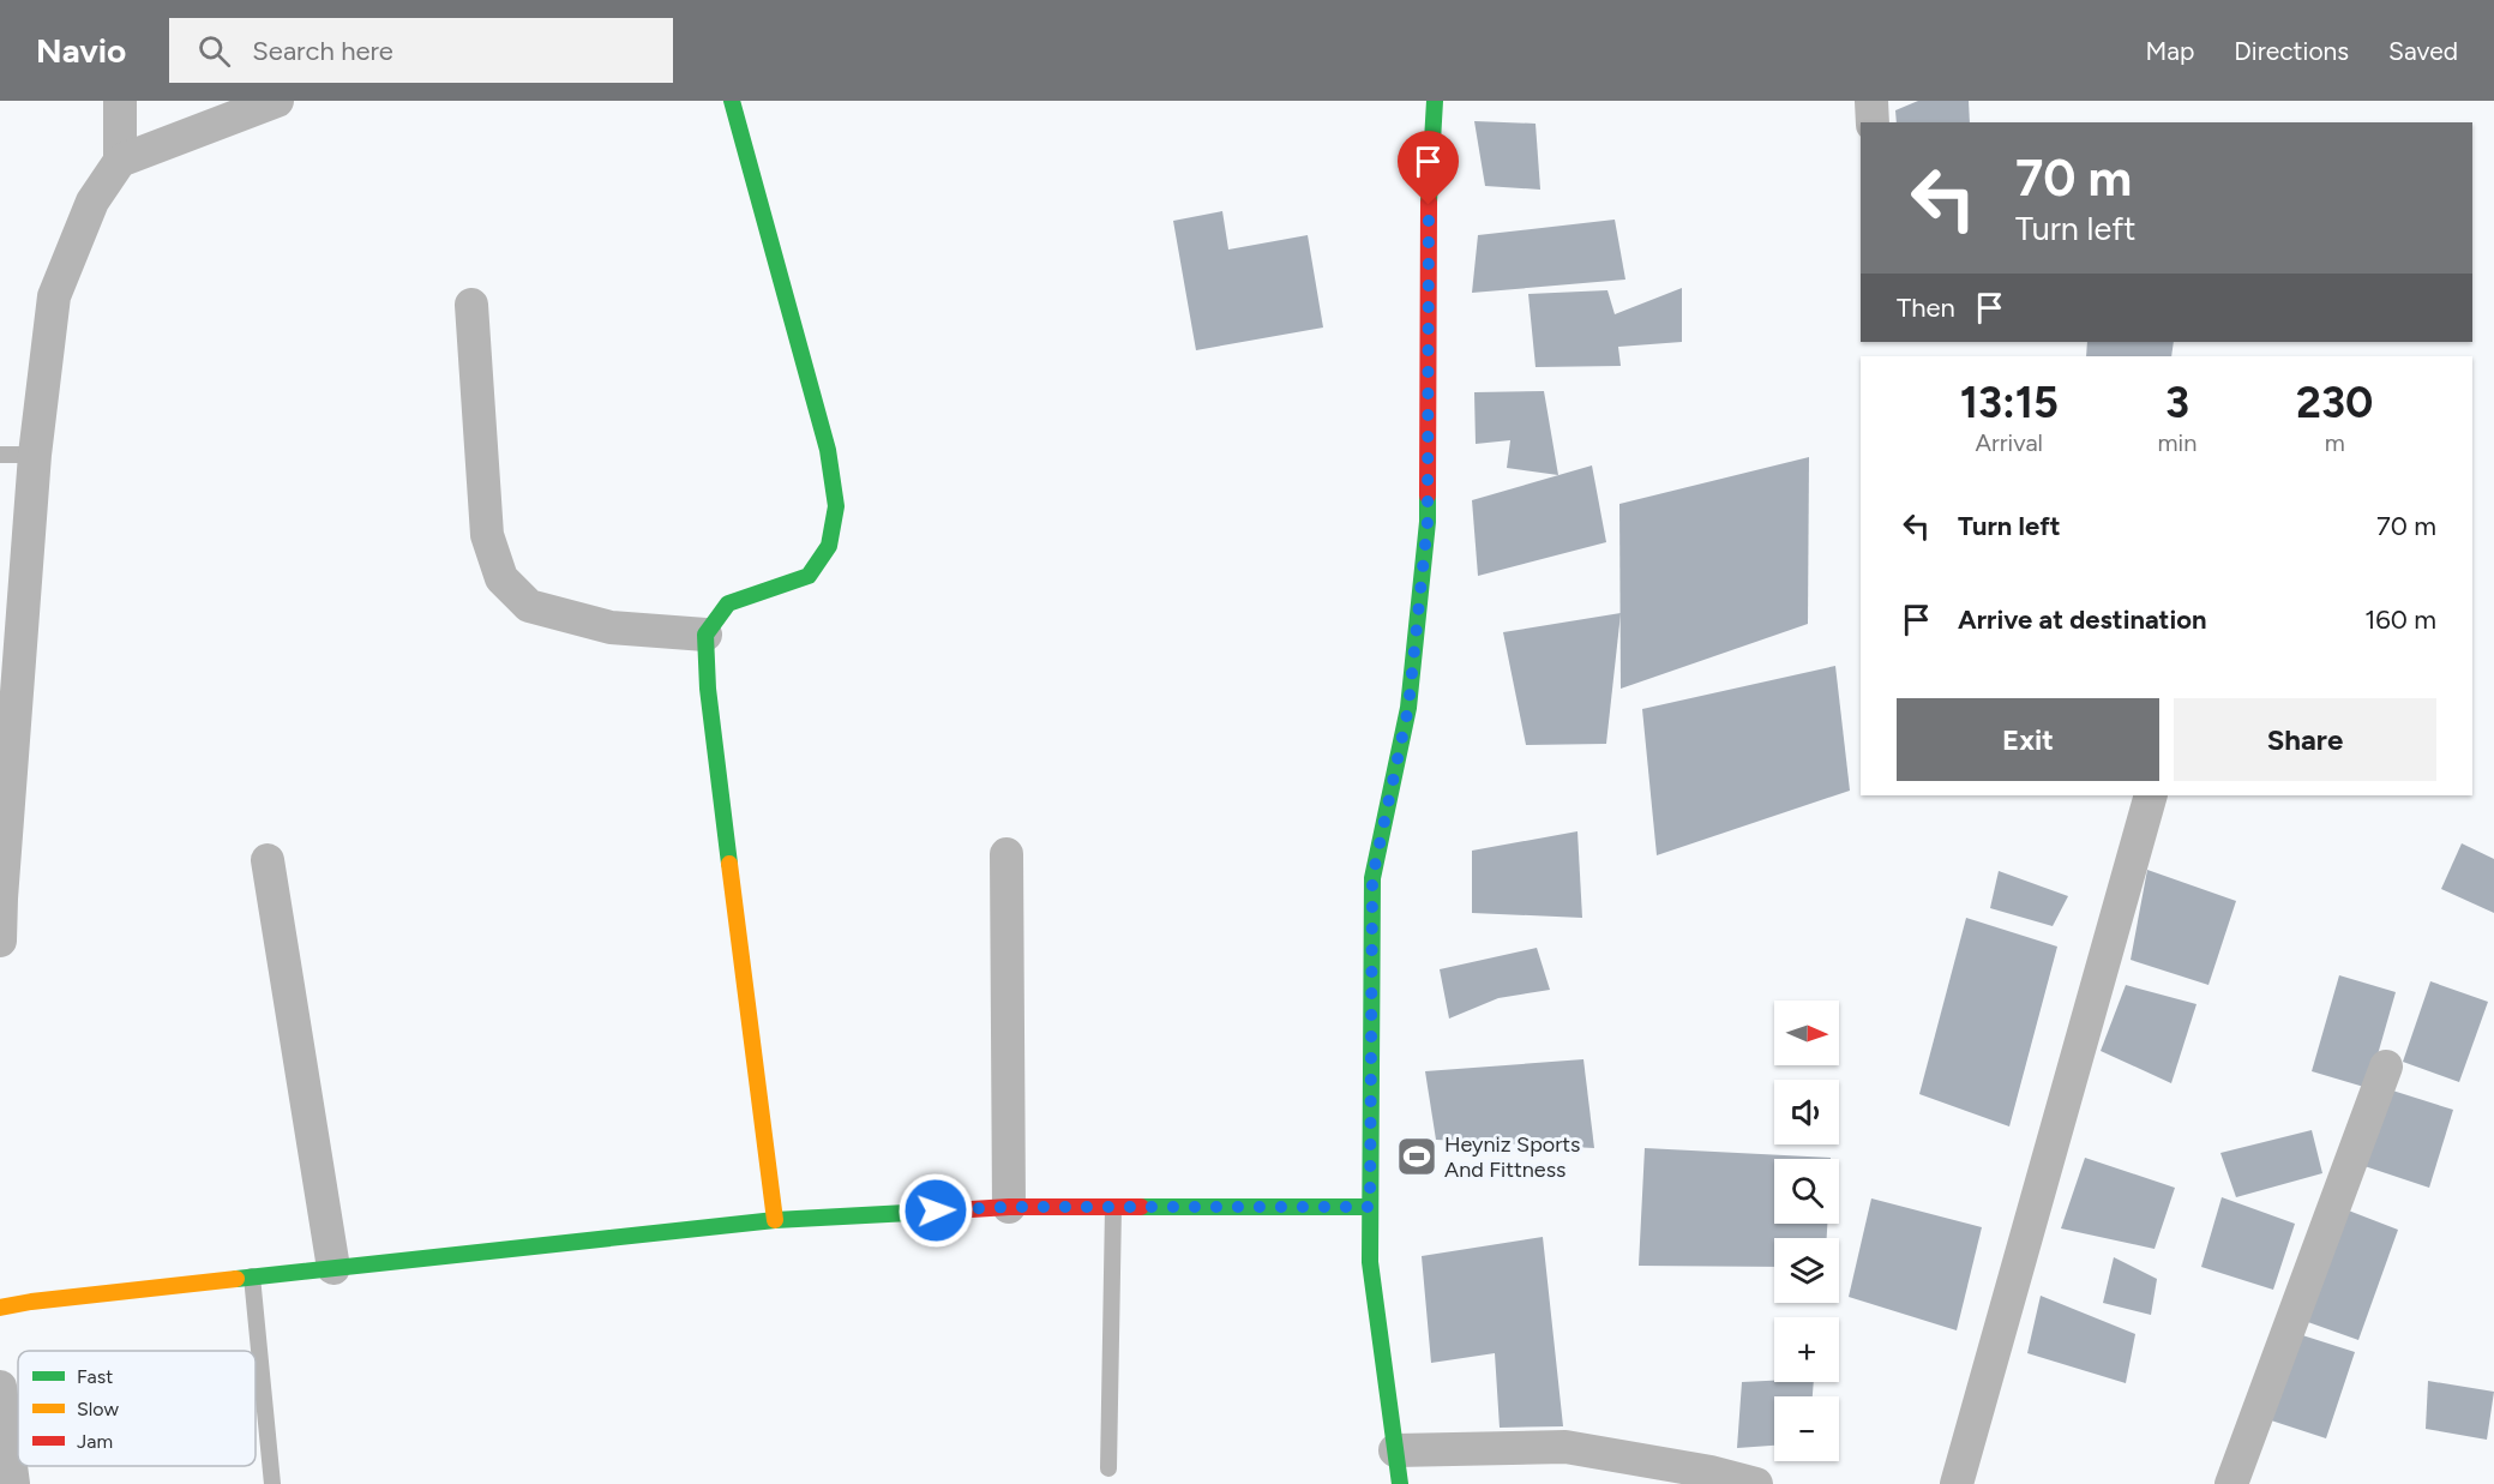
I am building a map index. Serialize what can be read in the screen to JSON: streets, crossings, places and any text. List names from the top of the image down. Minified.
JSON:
{"places":{"sports":["Heyniz Sports And Fittness"]},"legend":["Fast","Slow","Jam"],"north":"right","page":{"header":"Navio","search":"Search here","nav":["Map","Directions","Saved"],"turn":["70 m","Turn left"],"then":"Then","eta":["13:15","Arrival","3","min","230","m"],"list":[{"name":"Turn left","value":"70 m"},{"name":"Arrive at destination","value":"160 m"}],"buttons":["Exit","Share"],"map_buttons":["+","−"]}}
